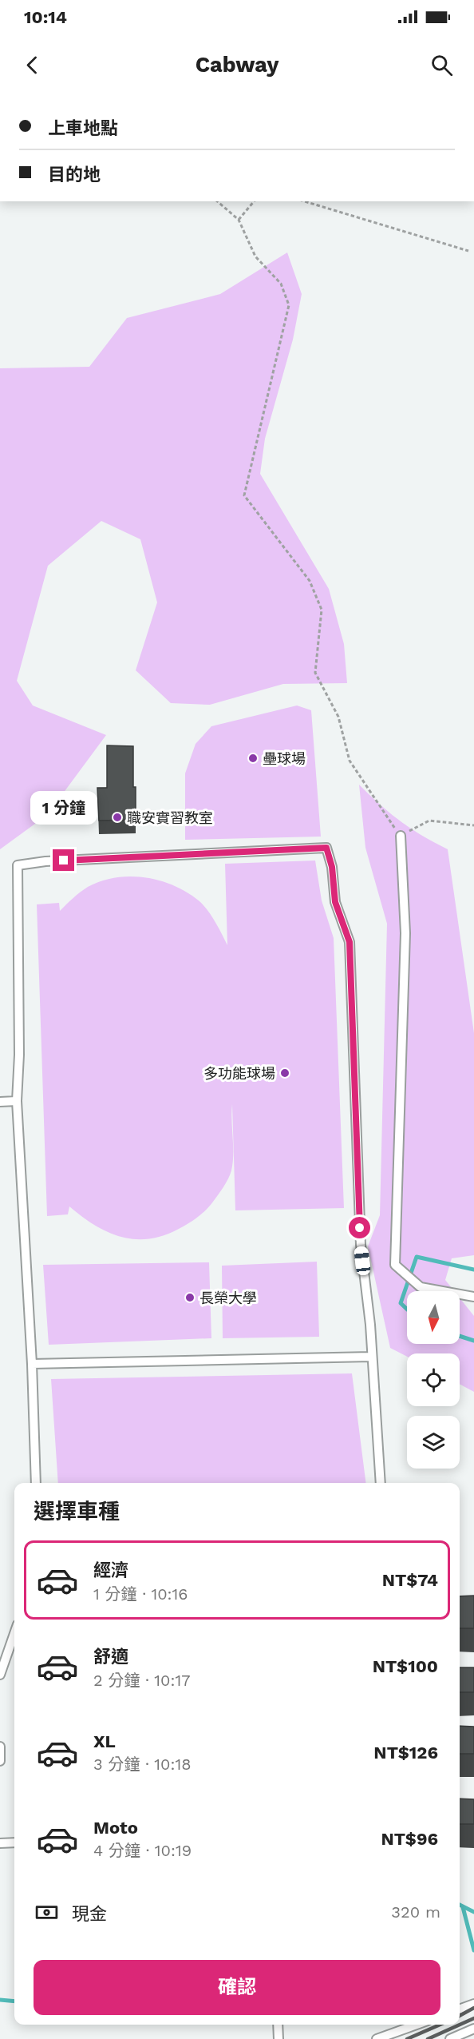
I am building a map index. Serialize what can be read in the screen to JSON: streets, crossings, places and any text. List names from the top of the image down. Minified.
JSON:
{"places":["壘球場","職安實習教室","多功能球場","長榮大學"],"north":"bottom","page":{"status":"10:14","header":"Cabway","banner":["上車地點","目的地"],"bubble":"1 分鐘","heading":"選擇車種","list":[{"name":"經濟","note":"1 分鐘 · 10:16","value":"NT$74"},{"name":"舒適","note":"2 分鐘 · 10:17","value":"NT$100"},{"name":"XL","note":"3 分鐘 · 10:18","value":"NT$126"},{"name":"Moto","note":"4 分鐘 · 10:19","value":"NT$96"}],"pay":["現金","320 m"],"buttons":"確認"}}
